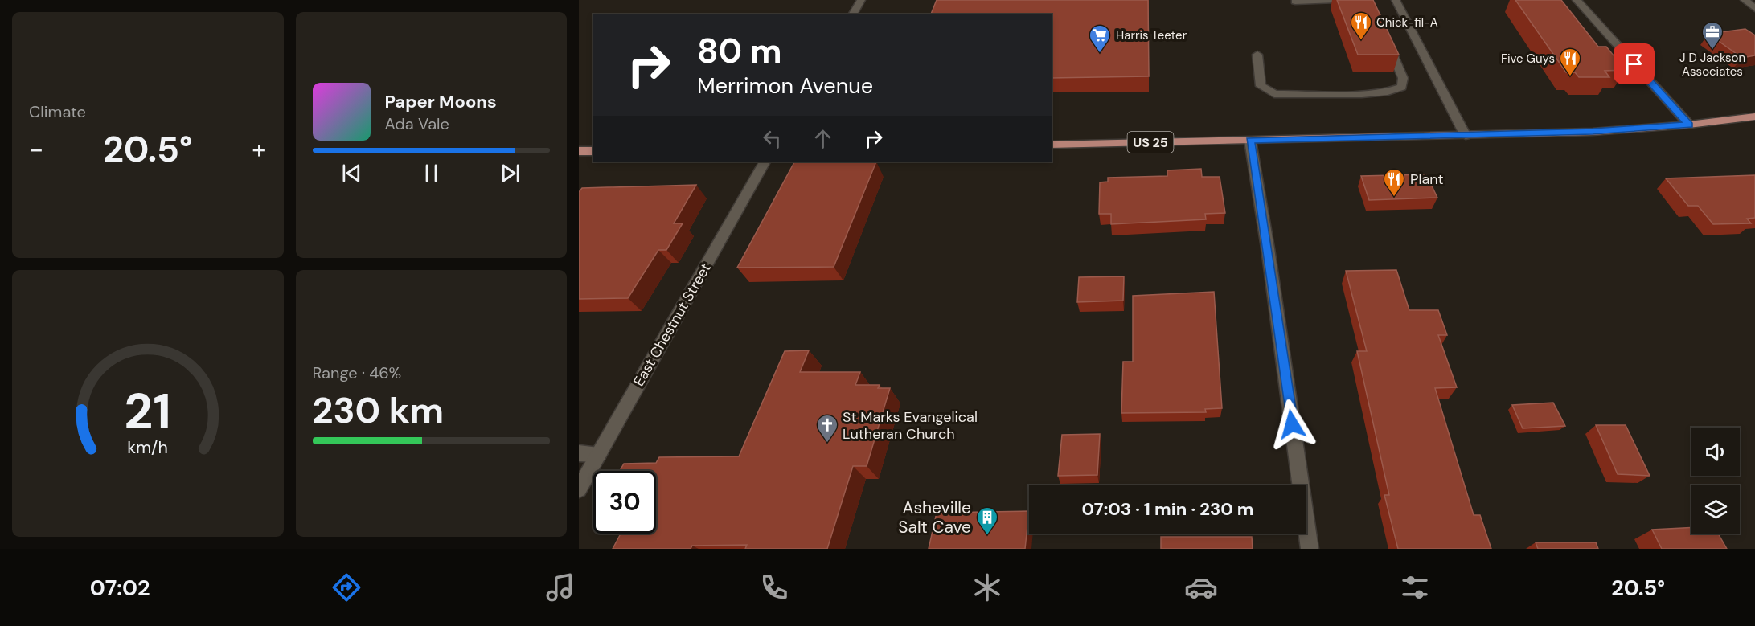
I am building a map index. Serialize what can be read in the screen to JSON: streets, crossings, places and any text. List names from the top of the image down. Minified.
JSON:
{"streets":{"main road":["US 25"],"street":["East Chestnut Street"]},"places":{"restaurant":["Chick-fil-A","Five Guys","Plant"],"office":["J D Jackson Associates"],"supermarket":["Harris Teeter"],"church":["St Marks Evangelical Lutheran Church"],"building":["Asheville Salt Cave"]},"page":{"tile":["Climate",["Range · 46%","230 km"]],"turn":["80 m","Merrimon Avenue"],"song":["Paper Moons","Ada Vale"],"heat":["−","20.5°","+"],"limit":"30","trip":"07:03 · 1 min · 230 m","tabs":["07:02","20.5°"],"gauge":["21","km/h"]}}
